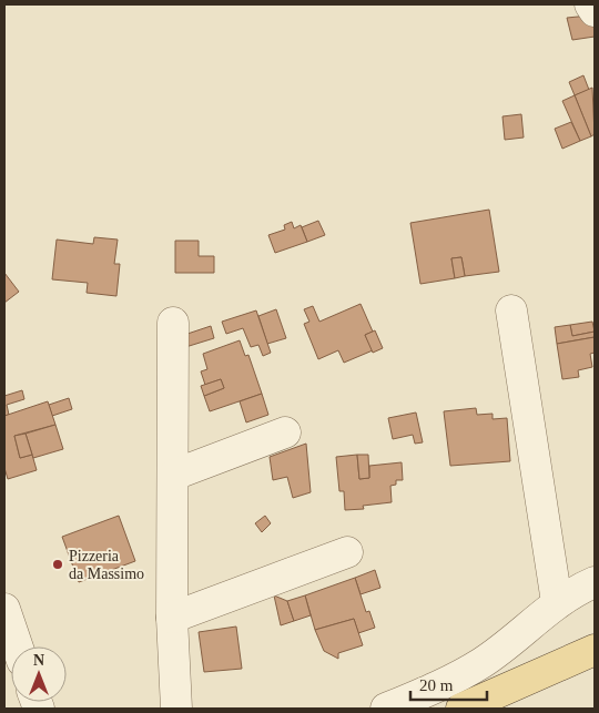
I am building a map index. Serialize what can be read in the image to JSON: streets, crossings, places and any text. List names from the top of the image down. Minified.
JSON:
{"places":["Pizzeria da Massimo"],"scale_bar":"20 m","north":"top"}
